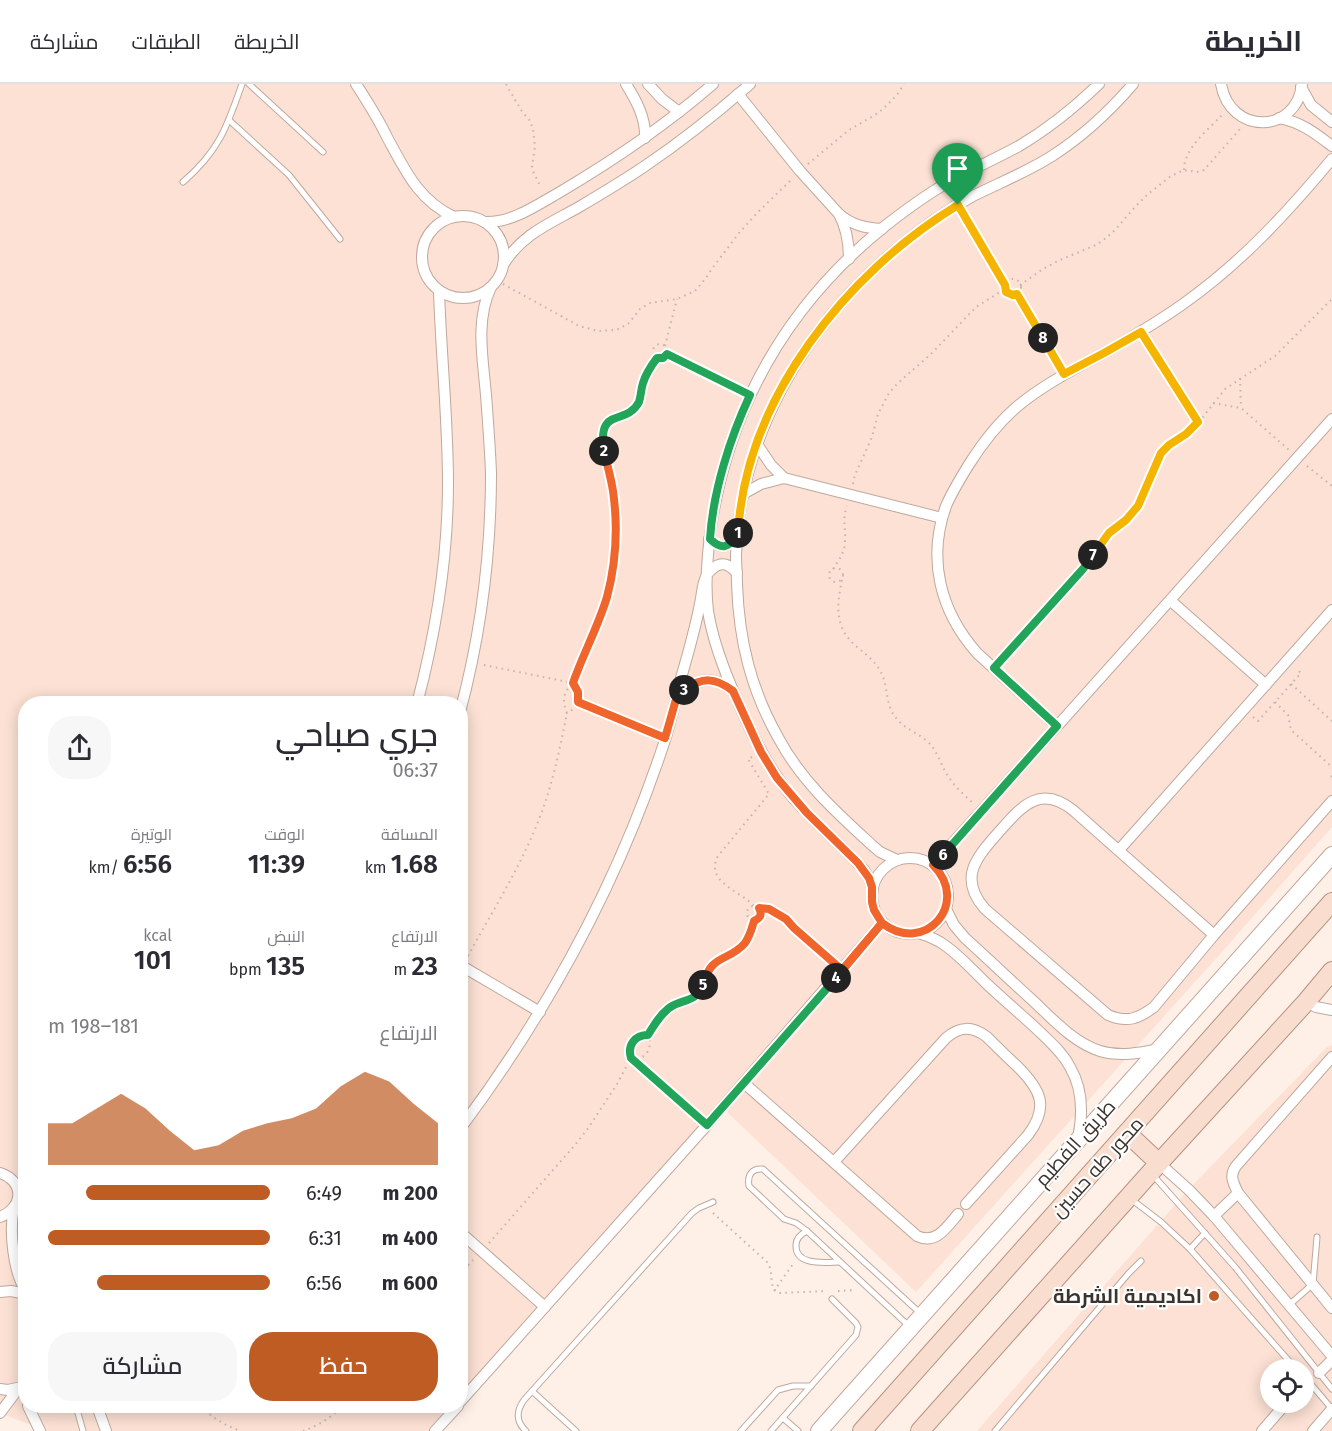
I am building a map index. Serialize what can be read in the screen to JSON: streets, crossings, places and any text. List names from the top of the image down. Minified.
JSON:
{"streets":{"main road":["محور طه حسين"],"street":["طريق الفطيم"]},"places":["اكاديمية الشرطة"],"page":{"header":"الخريطة","nav":["الخريطة","الطبقات","مشاركة"],"pins":["8","2","1","7","3","6","4","5"],"heading":["جري صباحي","06:37"],"stats":[["المسافة","1.68 km"],["الوقت","11:39"],["الوتيرة","6:56 /km"],["الارتفاع","23 m"],["النبض","135 bpm"],["kcal","101"]],"chart":["الارتفاع","181–198 m"],"list":[{"name":"200 m","note":"6:49"},{"name":"400 m","note":"6:31"},{"name":"600 m","note":"6:56"}],"buttons":["حفظ","مشاركة"]}}
